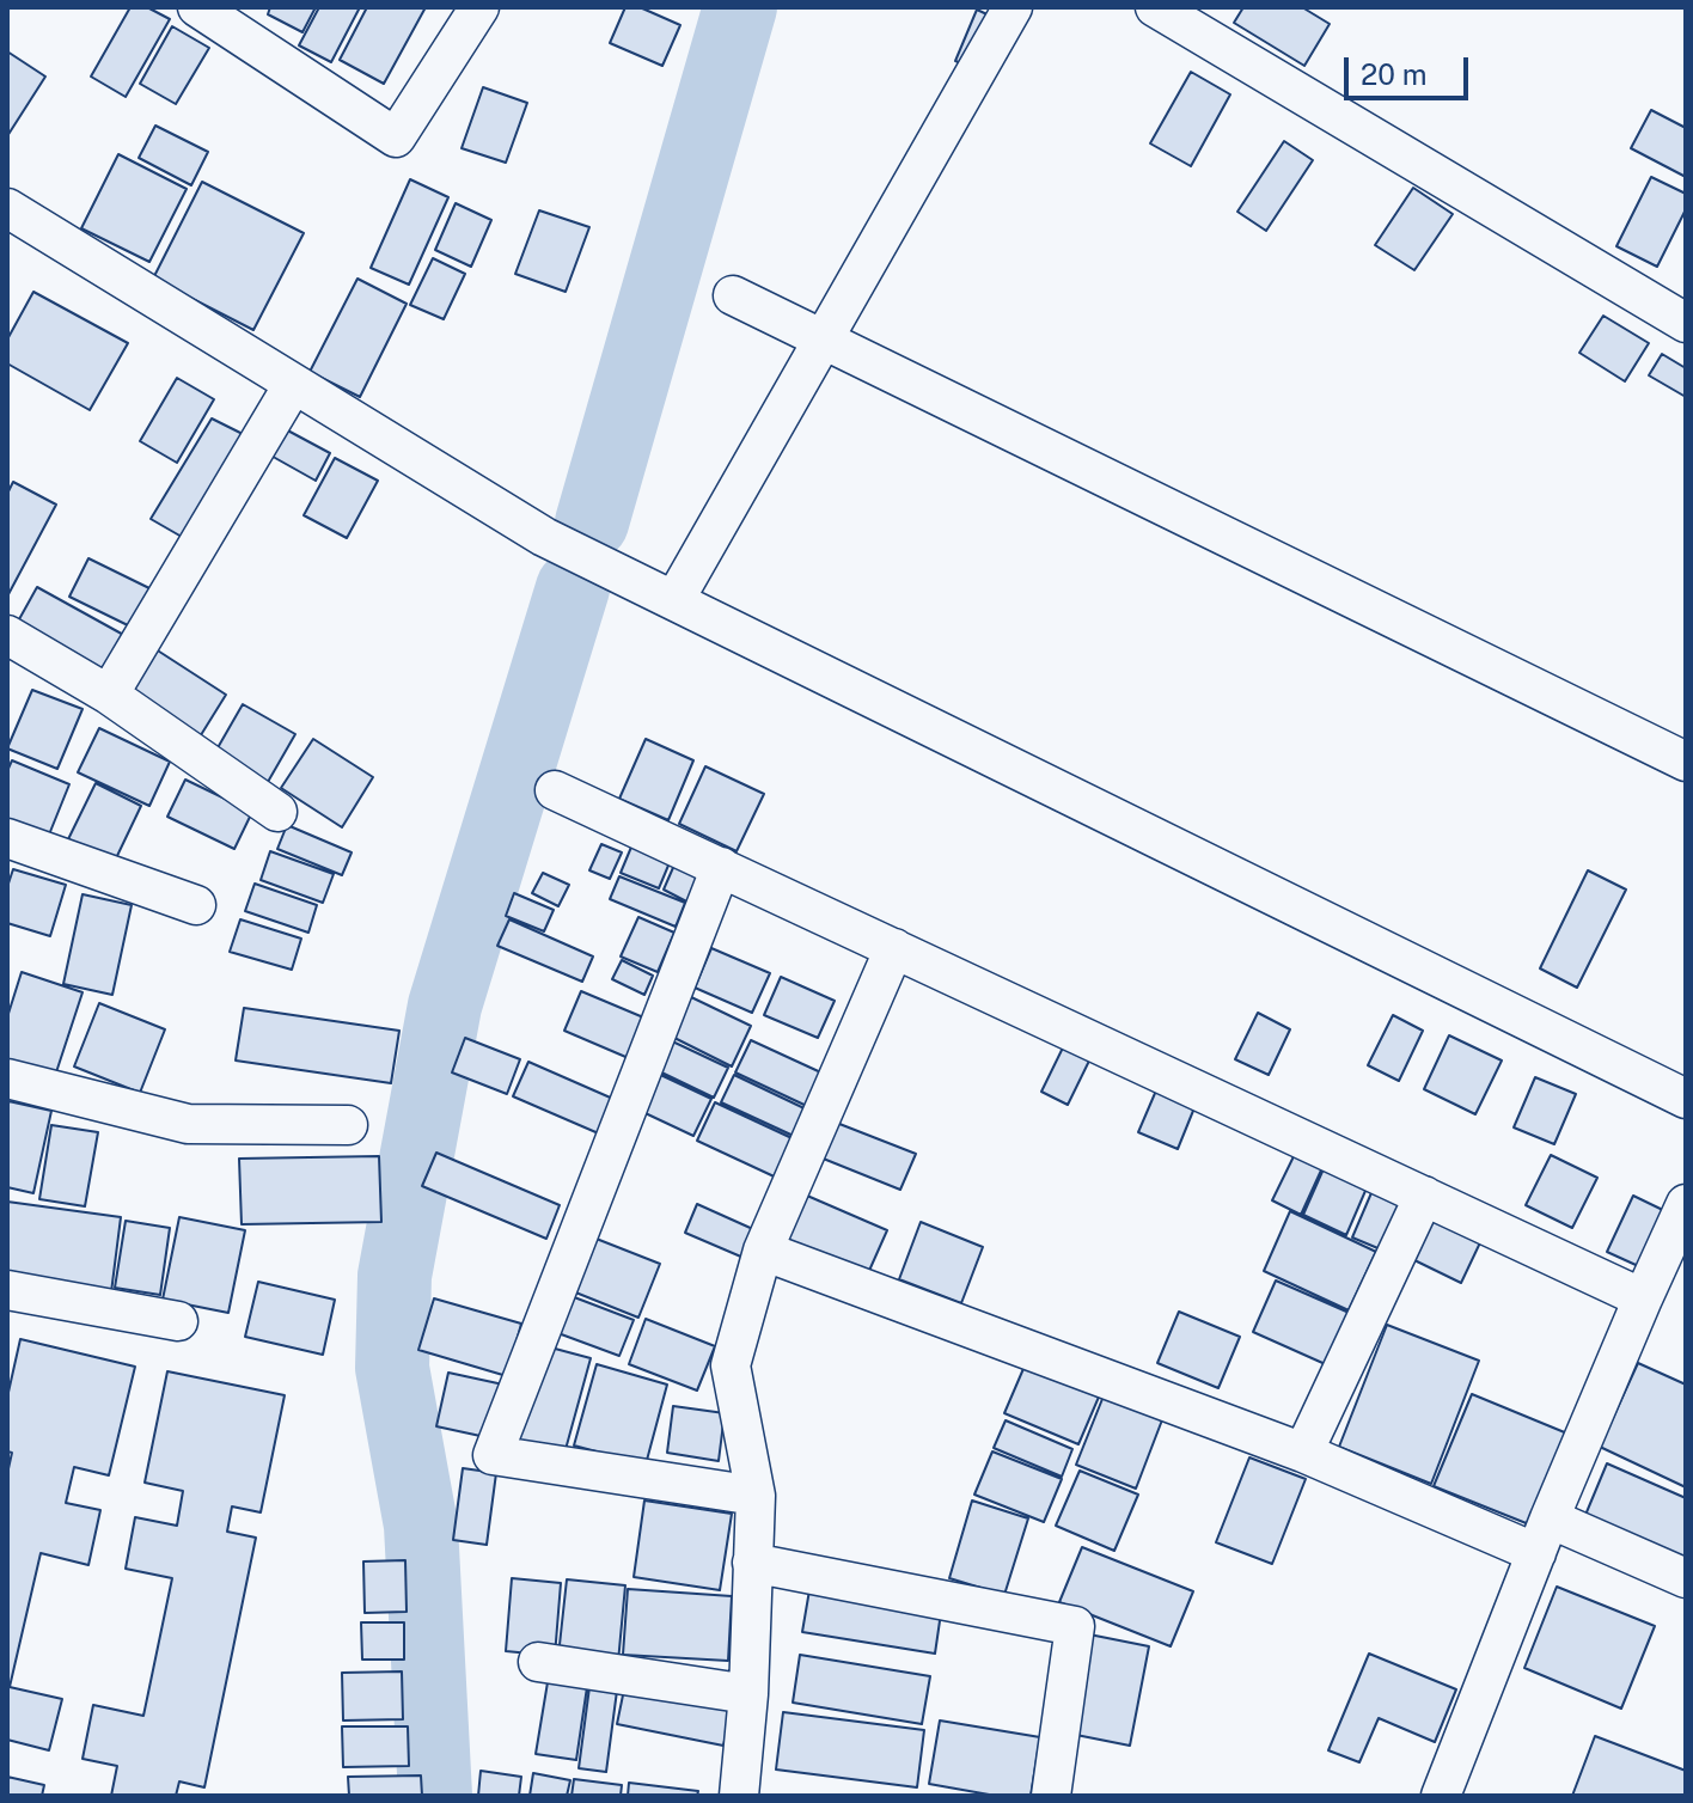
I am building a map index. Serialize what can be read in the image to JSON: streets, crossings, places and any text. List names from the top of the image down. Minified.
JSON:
{"scale_bar":"20 m"}
